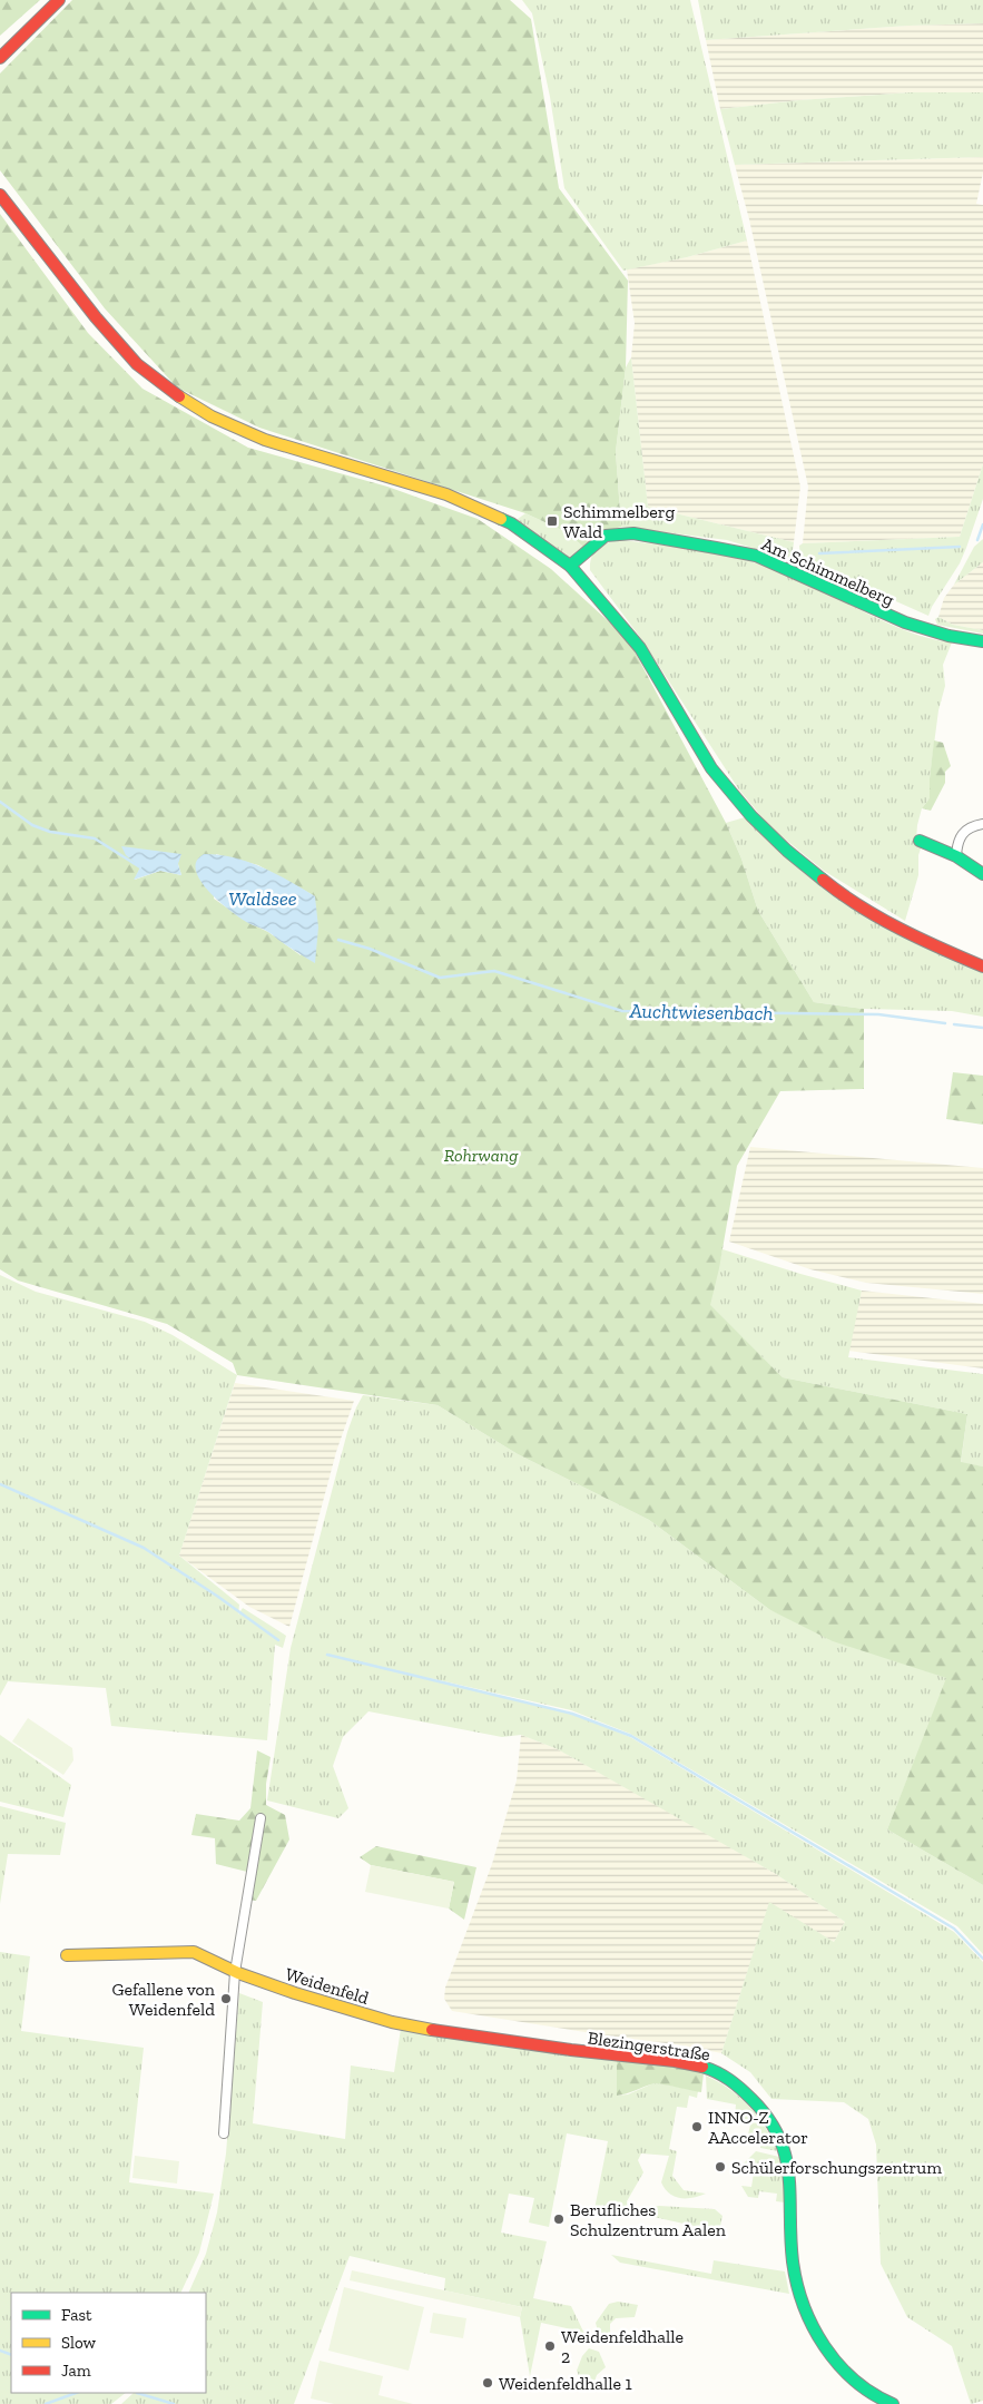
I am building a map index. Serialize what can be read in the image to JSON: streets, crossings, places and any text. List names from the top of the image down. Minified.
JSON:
{"streets":{"street":["Am Schimmelberg","Weidenfeld","Blezingerstraße"]},"crossings":[["Weidenfeld","Blezingerstraße"]],"water":["Waldsee","Auchtwiesenbach"],"parks":["Rohrwang"],"places":{"transit":["Schimmelberg Wald"],"other":["Gefallene von Weidenfeld","INNO-Z AAccelerator","Schülerforschungszentrum","Berufliches Schulzentrum Aalen","Weidenfeldhalle 2","Weidenfeldhalle 1"]},"legend":["Fast","Slow","Jam"]}
